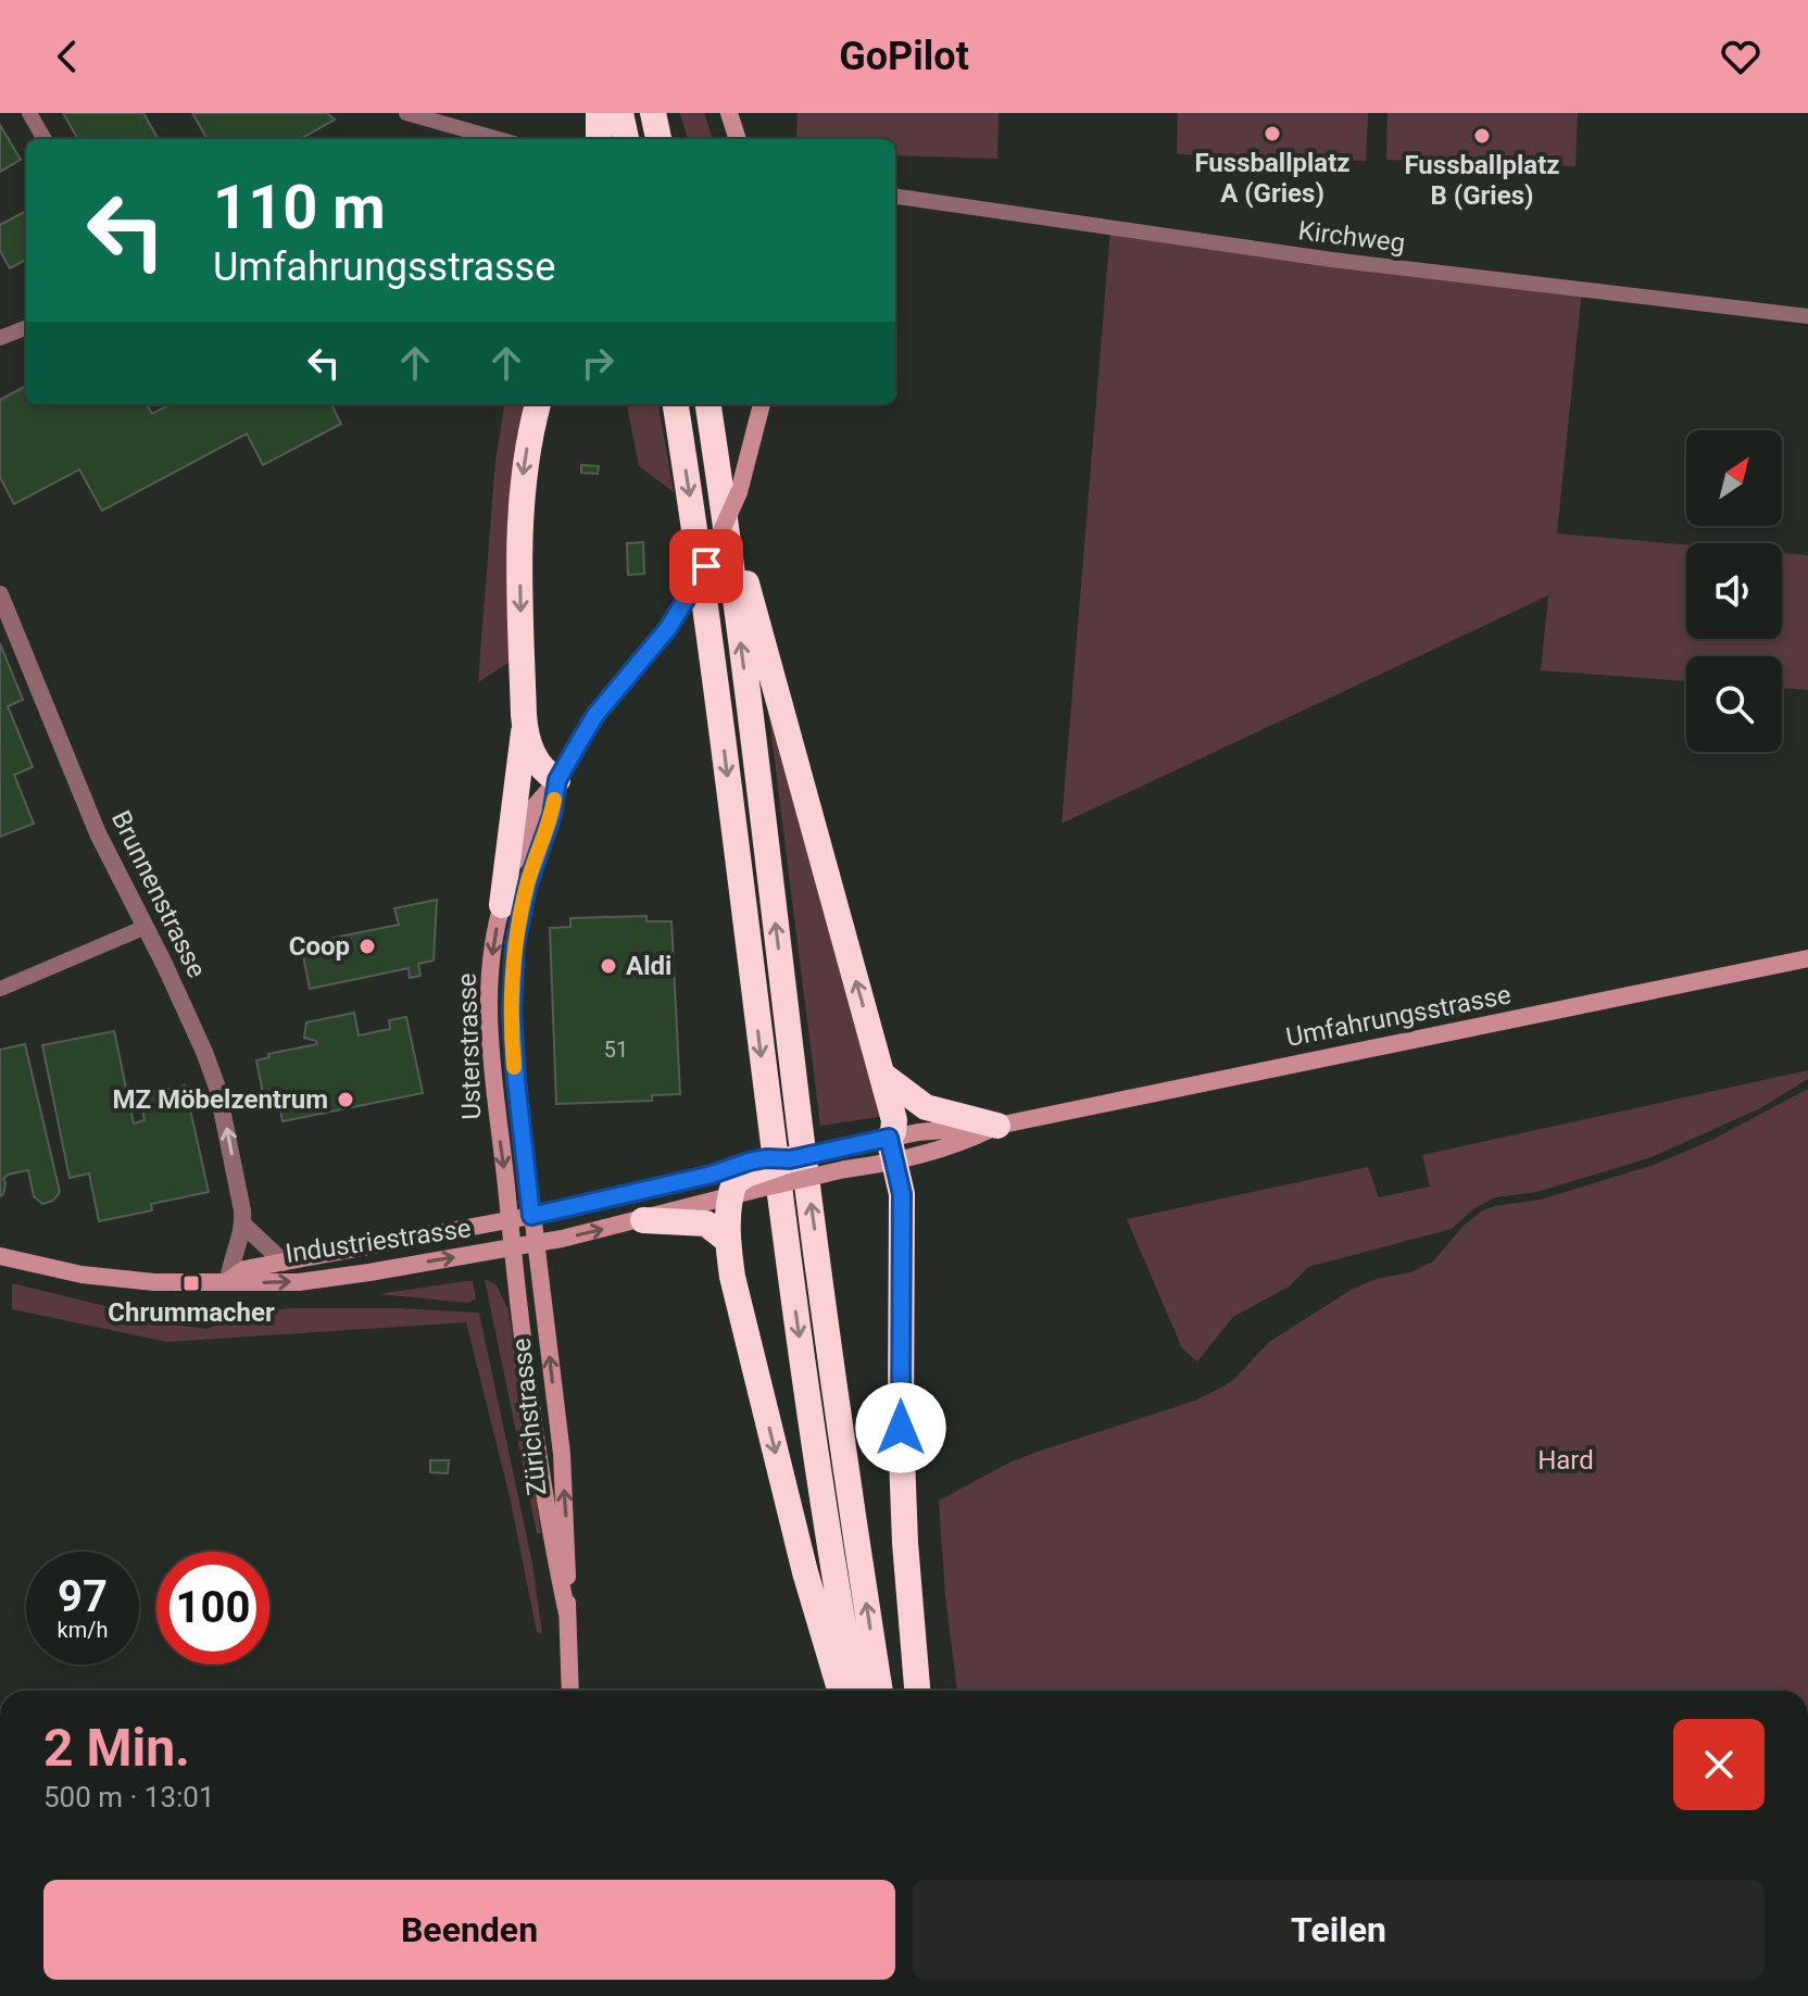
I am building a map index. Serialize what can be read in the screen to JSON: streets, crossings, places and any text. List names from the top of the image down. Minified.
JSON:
{"streets":{"main road":["Umfahrungsstrasse","Usterstrasse","Industriestrasse","Zürichstrasse"],"street":["Kirchweg","Brunnenstrasse"]},"crossings":[["Brunnenstrasse","Industriestrasse"],["Umfahrungsstrasse","Usterstrasse"],["Umfahrungsstrasse","Industriestrasse"],["Umfahrungsstrasse","Zürichstrasse"],["Usterstrasse","Industriestrasse"],["Usterstrasse","Zürichstrasse"],["Industriestrasse","Zürichstrasse"]],"one_way":["Brunnenstrasse"],"parks":["Hard"],"places":{"other":["Fussballplatz A (Gries)","Fussballplatz B (Gries)","Coop","Aldi","MZ Möbelzentrum"],"transit":["Chrummacher"]},"house_numbers":["51"],"north":"top right","page":{"header":"GoPilot","turn":["110 m","Umfahrungsstrasse"],"speed":"97 km/h","limit":"100","heading":["2 Min.","500 m · 13:01"],"buttons":["Beenden","Teilen"]}}
